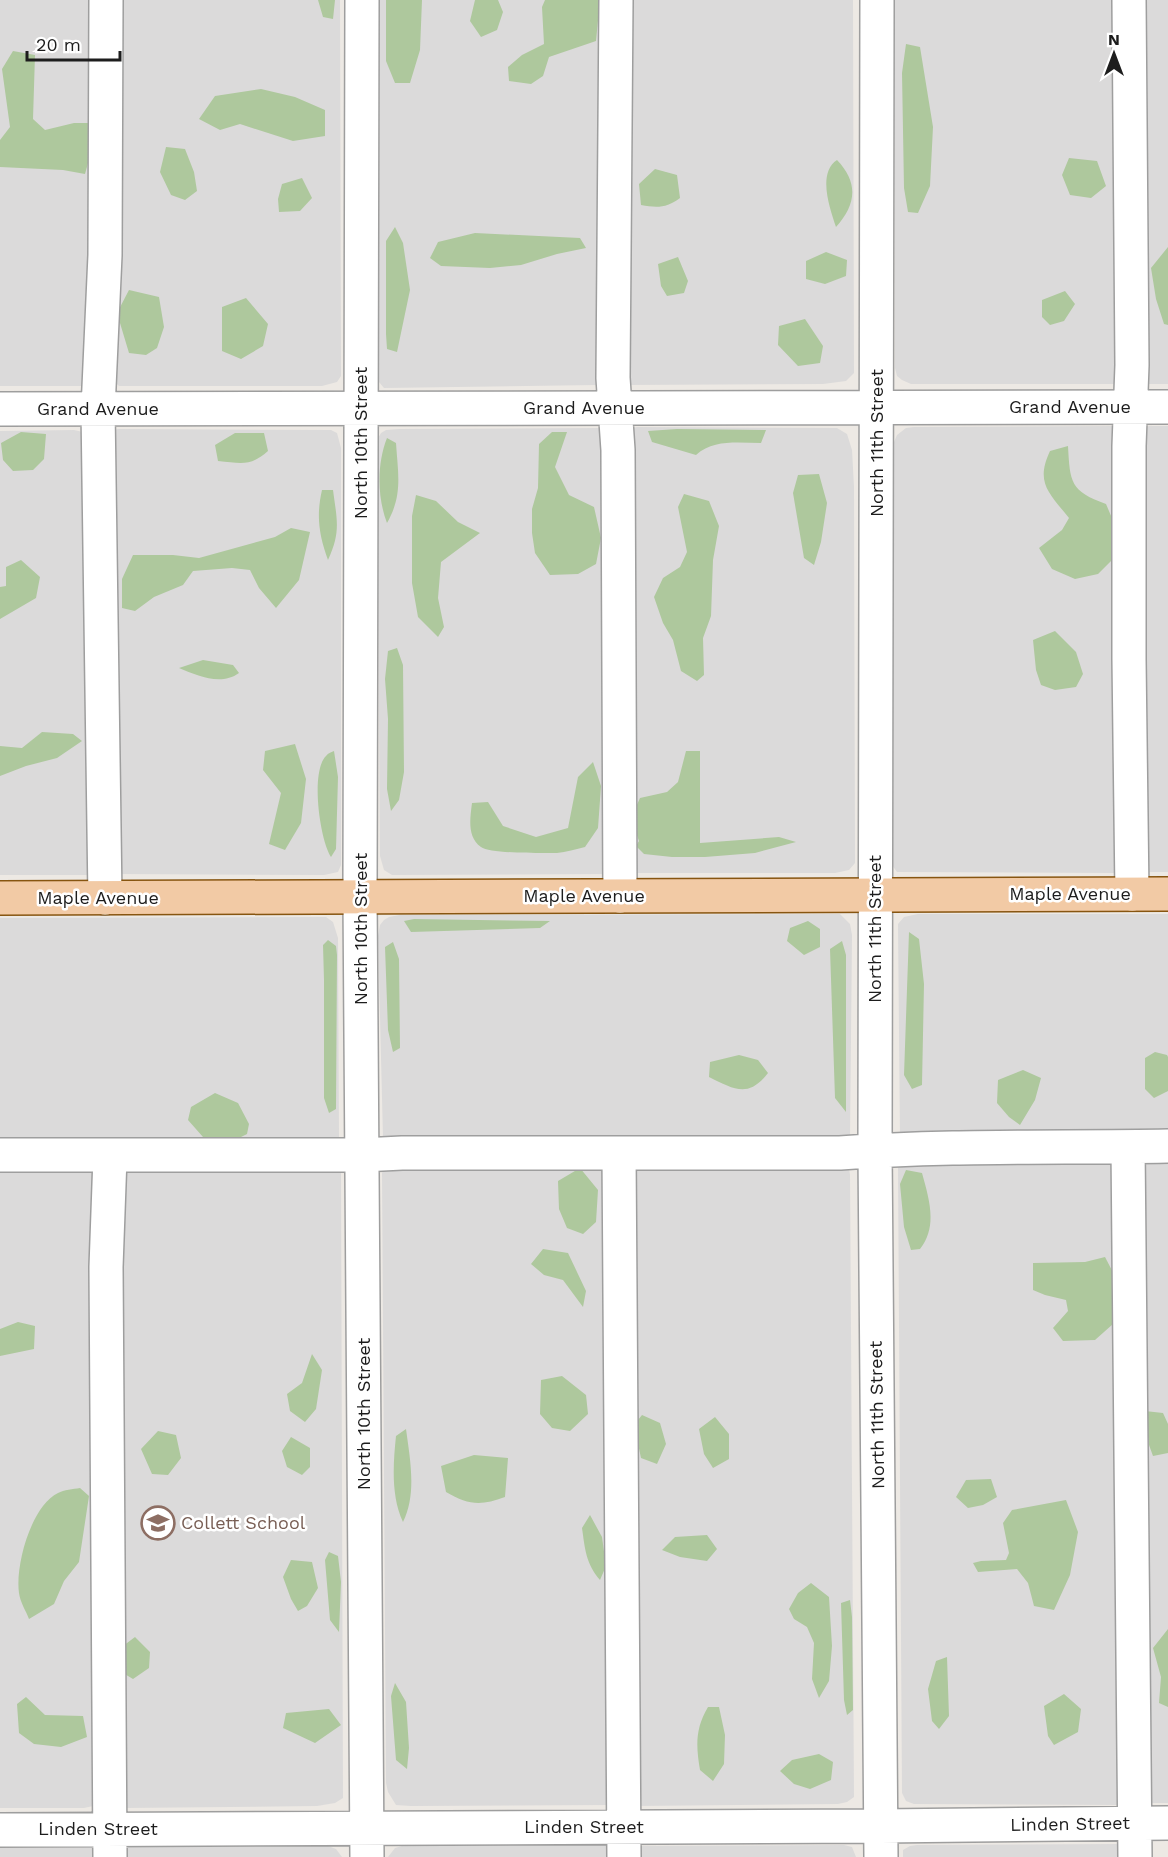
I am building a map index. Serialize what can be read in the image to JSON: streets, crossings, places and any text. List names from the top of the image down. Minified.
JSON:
{"streets":{"main road":["Maple Avenue"],"street":["Grand Avenue","North 10th Street","North 11th Street","Linden Street"]},"crossings":[["Grand Avenue","North 10th Street"],["Grand Avenue","North 11th Street"],["North 10th Street","Maple Avenue"],["North 10th Street","Linden Street"],["North 11th Street","Maple Avenue"],["North 11th Street","Linden Street"]],"places":{"school or university":["Collett School"]},"scale_bar":"20 m","north":"top"}
